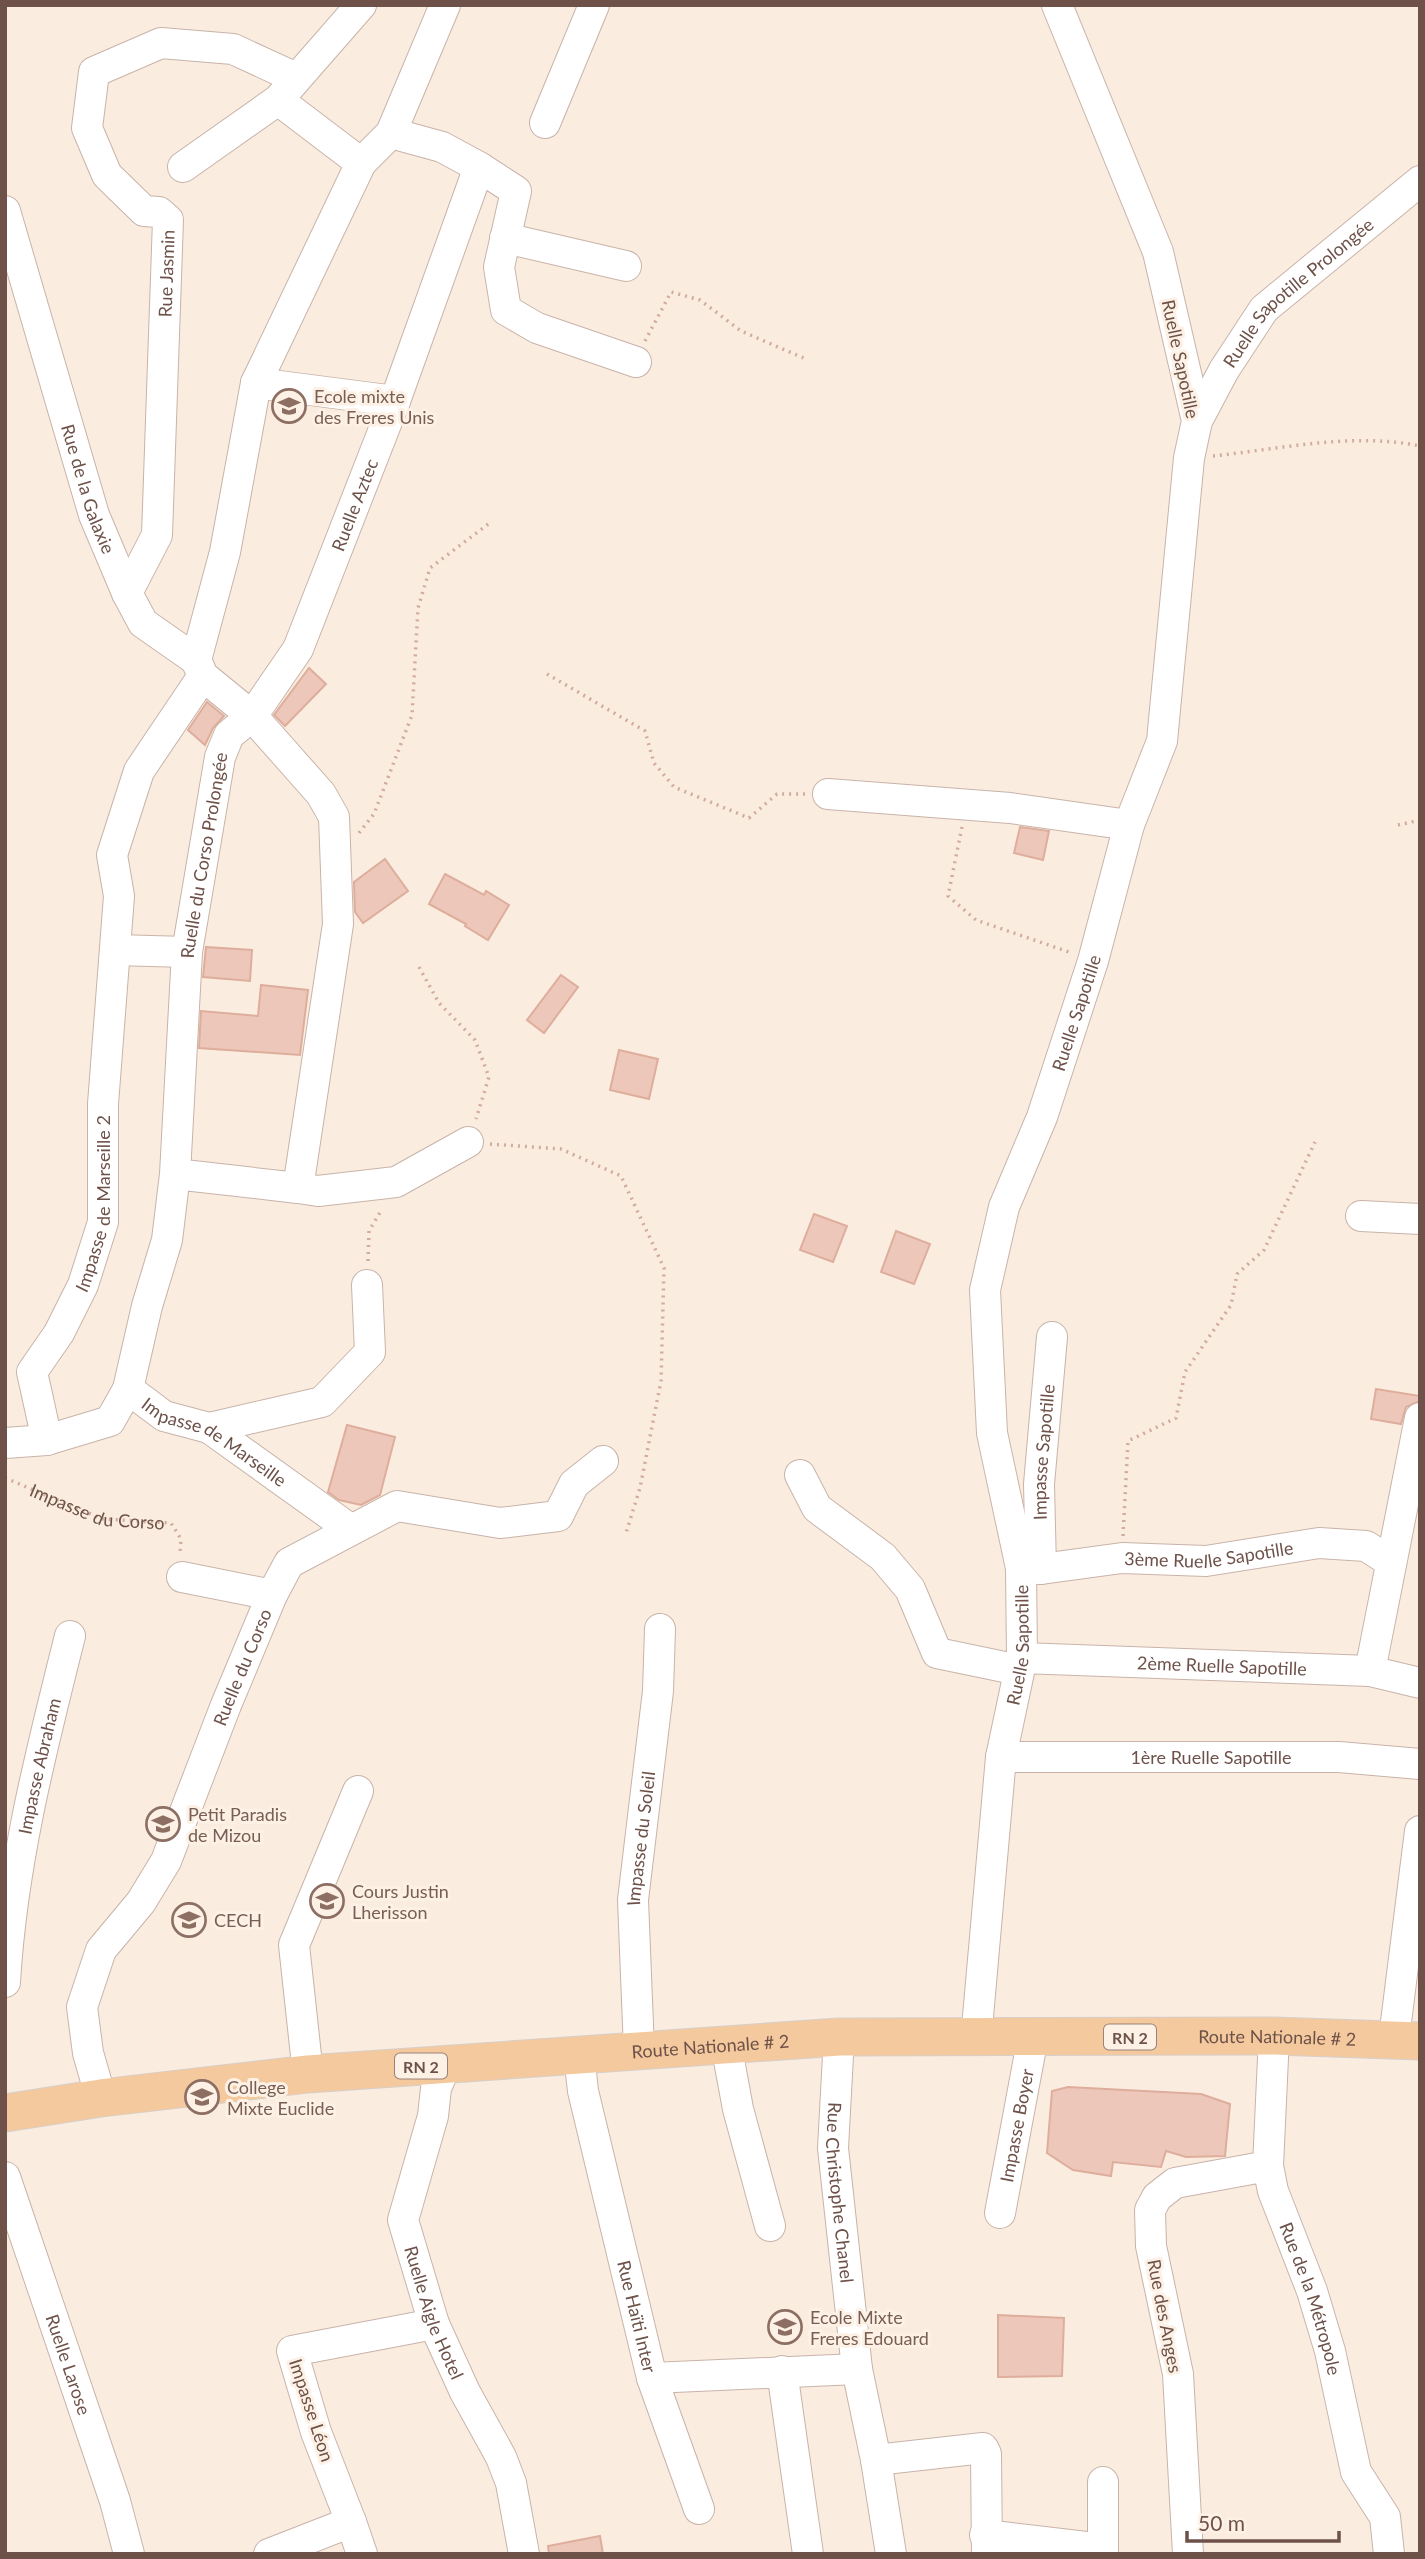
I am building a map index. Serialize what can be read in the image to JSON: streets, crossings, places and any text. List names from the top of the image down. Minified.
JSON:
{"streets":{"main road":["RN 2","Route Nationale # 2"],"street":["Rue Jasmin","Ruelle Sapotille Prolongée","Ruelle Sapotille","Rue de la Galaxie","Ruelle Aztec","Ruelle du Corso Prolongée","Impasse de Marseille 2","Impasse de Marseille","Impasse Sapotille","3ème Ruelle Sapotille","2ème Ruelle Sapotille","Ruelle du Corso","1ère Ruelle Sapotille","Impasse Abraham","Impasse du Soleil","Impasse Boyer","Rue Christophe Chanel","Rue de la Métropole","Ruelle Aigle Hotel","Rue Haïti Inter","Rue des Anges","Ruelle Larose","Impasse Léon"],"path":["Impasse du Corso"]},"crossings":[["Rue Jasmin","Rue de la Galaxie"],["Ruelle Sapotille Prolongée","Ruelle Sapotille"],["Ruelle Sapotille","Impasse Sapotille"],["Ruelle Sapotille","3ème Ruelle Sapotille"],["Ruelle Sapotille","2ème Ruelle Sapotille"],["Ruelle Sapotille","1ère Ruelle Sapotille"],["Ruelle Sapotille","Route Nationale # 2"],["Rue de la Galaxie","Ruelle Aztec"],["Rue de la Galaxie","Ruelle du Corso Prolongée"],["Rue de la Galaxie","Impasse de Marseille 2"],["Ruelle Aztec","Ruelle du Corso Prolongée"],["Ruelle du Corso Prolongée","Impasse de Marseille"],["Impasse de Marseille 2","Impasse de Marseille"],["Impasse de Marseille","Ruelle du Corso"],["Impasse Sapotille","3ème Ruelle Sapotille"],["Ruelle du Corso","Route Nationale # 2"],["Impasse du Soleil","Route Nationale # 2"],["Route Nationale # 2","Impasse Boyer"],["Route Nationale # 2","Rue Christophe Chanel"],["Route Nationale # 2","Rue de la Métropole"],["Route Nationale # 2","Ruelle Aigle Hotel"],["Route Nationale # 2","Rue Haïti Inter"],["Rue Christophe Chanel","Rue Haïti Inter"],["Rue de la Métropole","Rue des Anges"],["Ruelle Aigle Hotel","Impasse Léon"]],"places":{"school or university":["Ecole mixte des Freres Unis","Petit Paradis de Mizou","Cours Justin Lherisson","CECH","College Mixte Euclide","Ecole Mixte Freres Edouard"]},"scale_bar":"50 m"}
